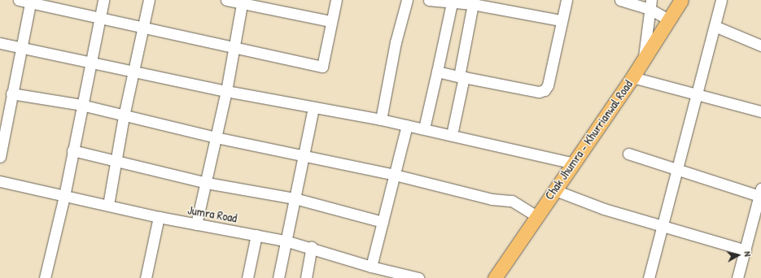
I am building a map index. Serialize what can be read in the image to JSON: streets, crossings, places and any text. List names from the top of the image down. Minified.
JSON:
{"streets":{"main road":["Chak Jhumra - Khurrianwal Road"],"street":["Jumra Road"]},"north":"right"}
